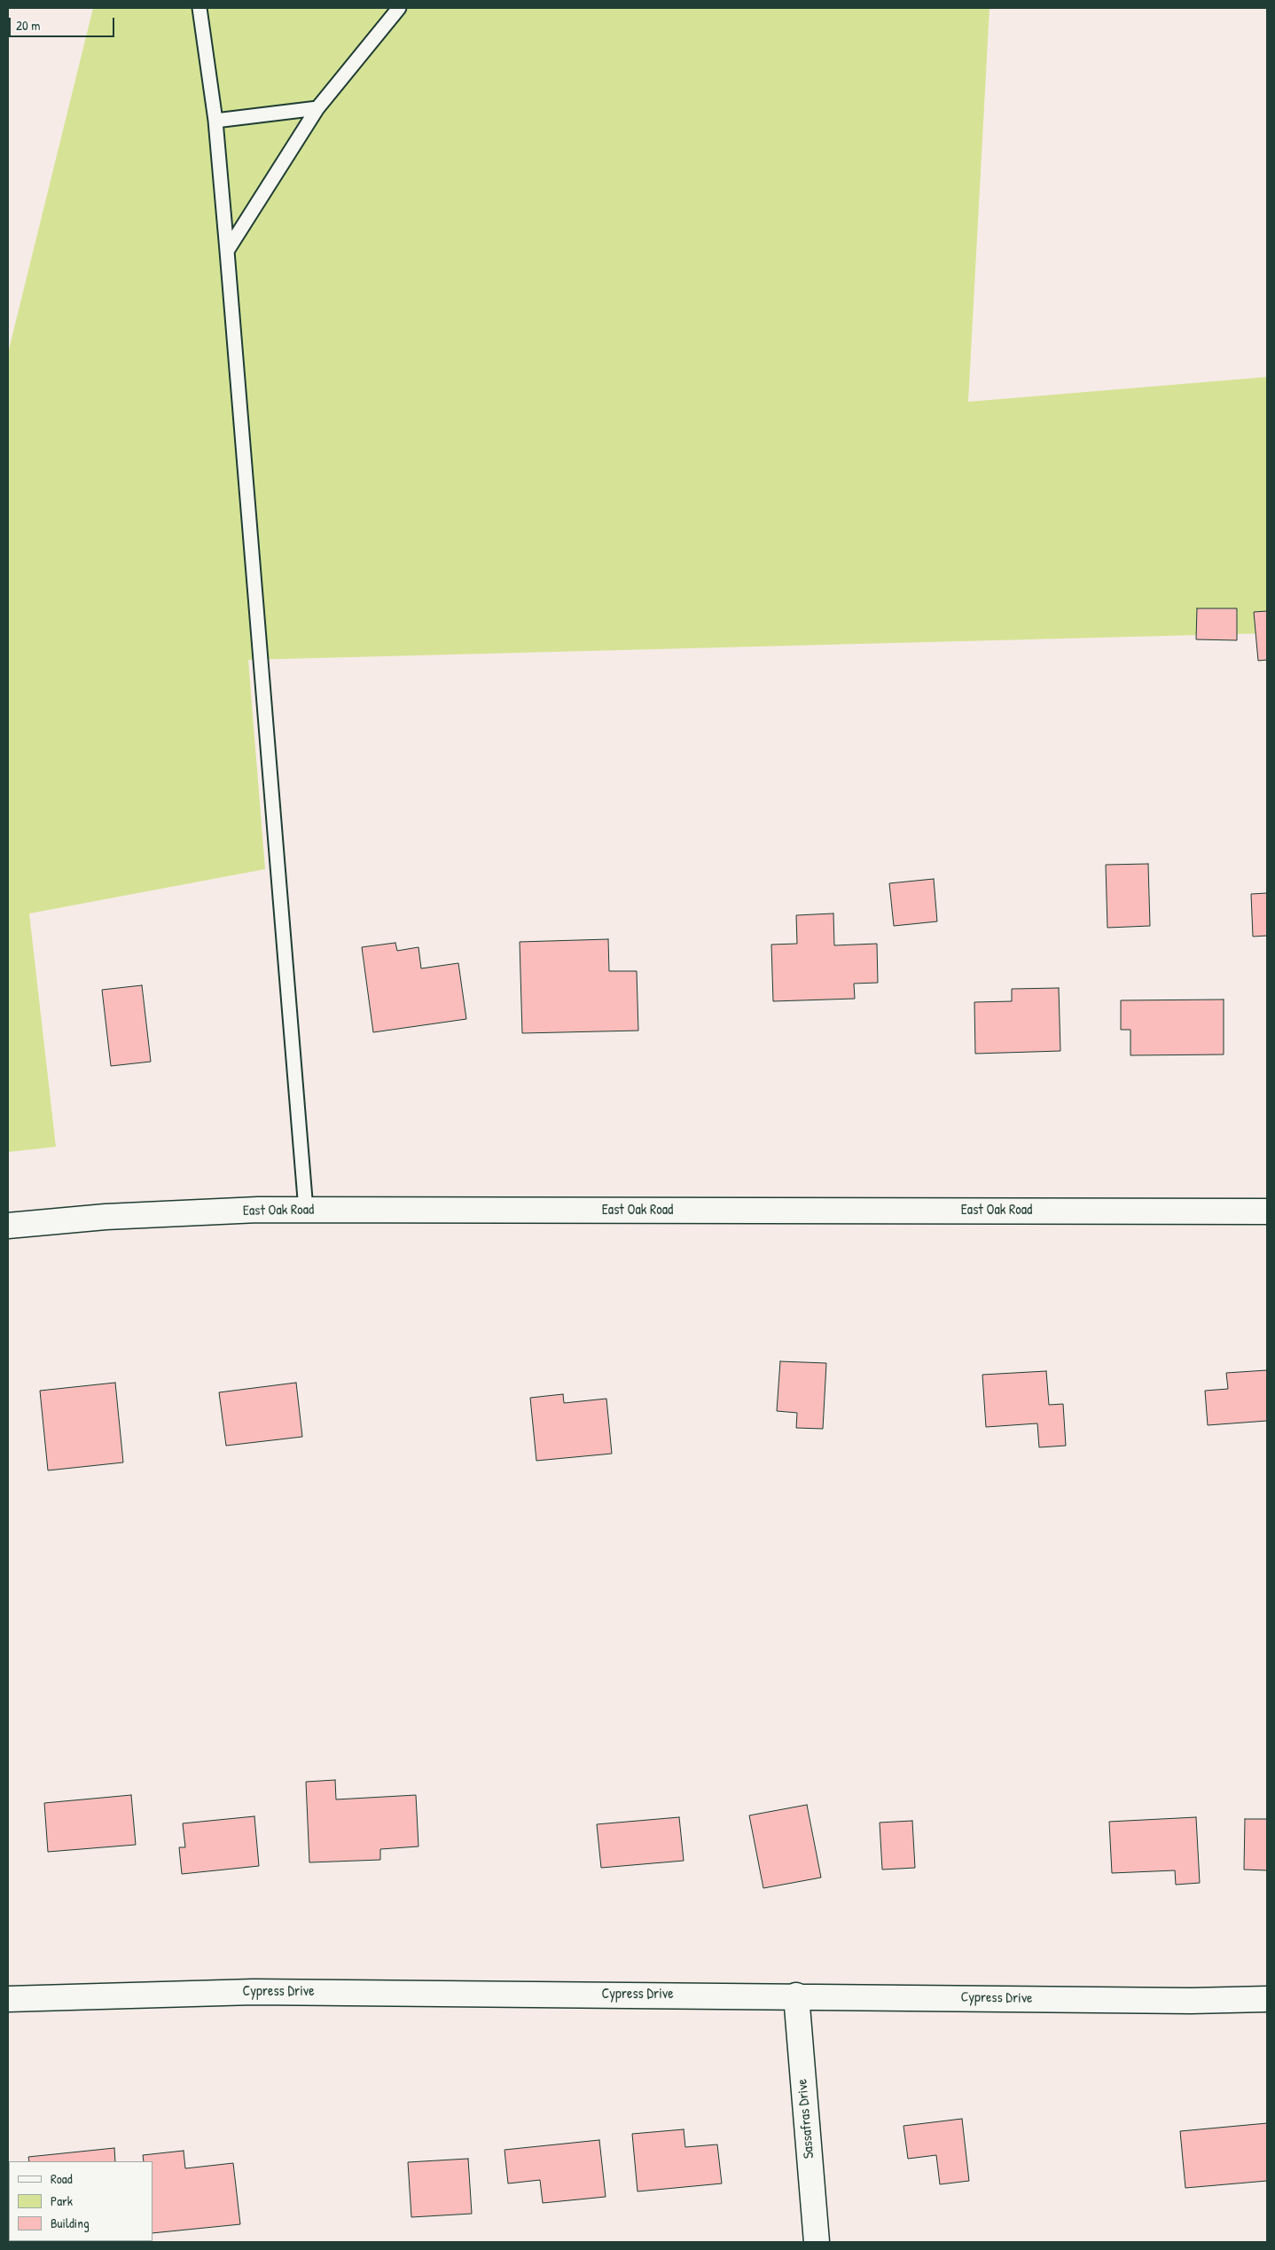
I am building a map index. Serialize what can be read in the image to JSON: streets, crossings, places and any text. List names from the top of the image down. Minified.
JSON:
{"streets":{"street":["East Oak Road","Cypress Drive","Sassafras Drive"]},"crossings":[["Cypress Drive","Sassafras Drive"]],"legend":["Road","Park","Building"],"scale_bar":"20 m"}
